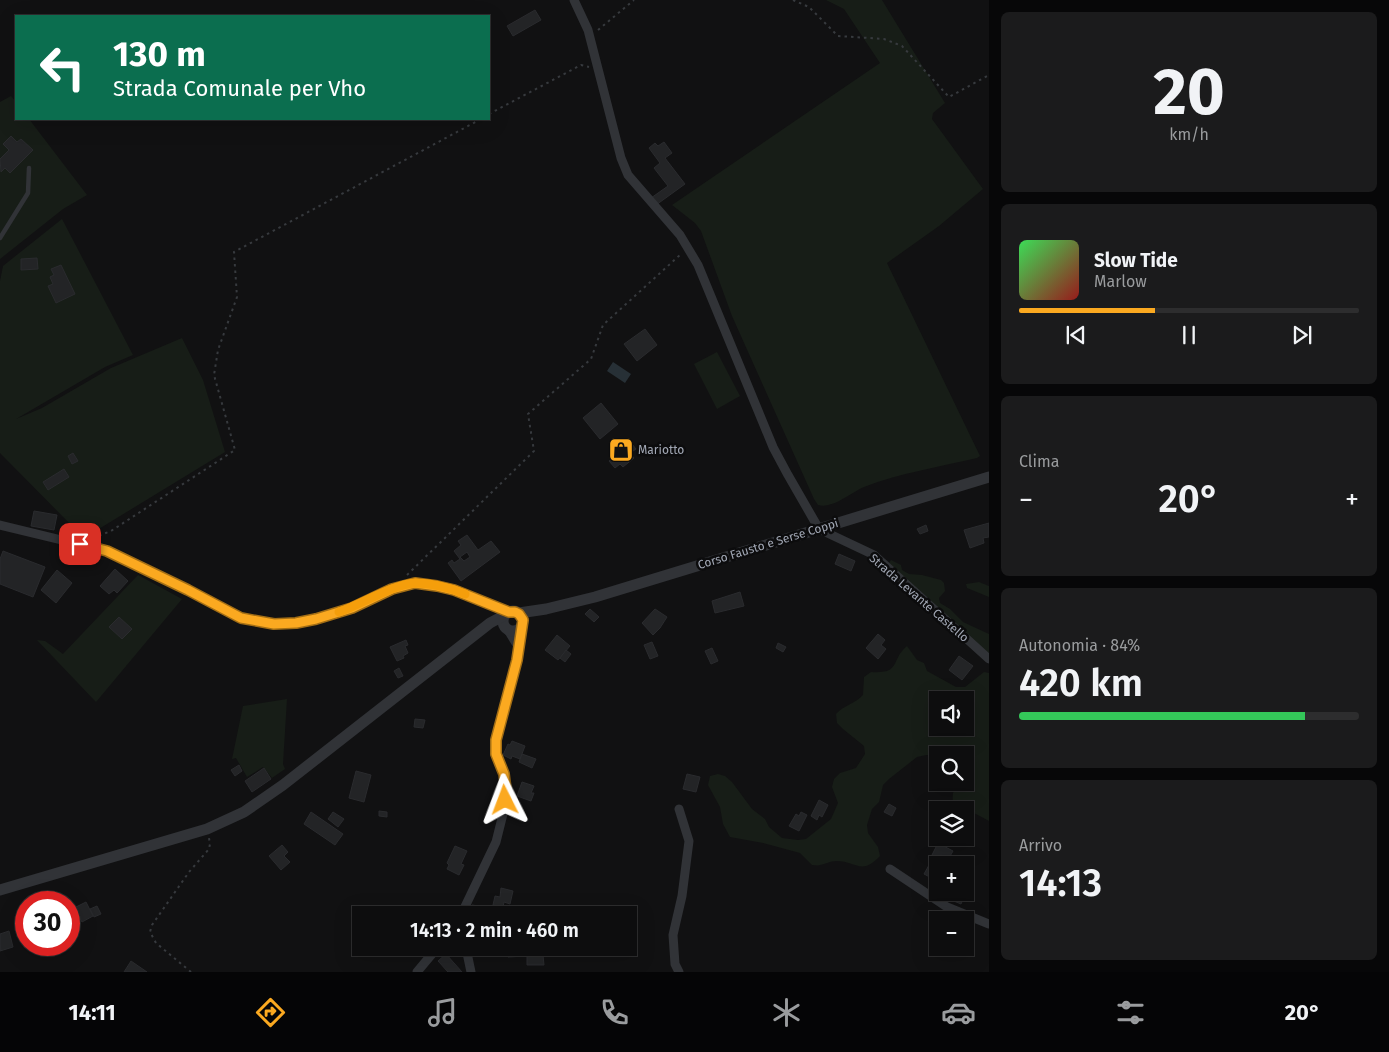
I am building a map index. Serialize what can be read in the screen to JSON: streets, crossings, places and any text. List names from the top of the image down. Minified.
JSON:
{"streets":{"street":["Corso Fausto e Serse Coppi","Strada Levante Castello"]},"crossings":[["Corso Fausto e Serse Coppi","Strada Levante Castello"]],"places":{"shop":["Mariotto"]},"page":{"tile":[["20","km/h"],"Clima",["Autonomia · 84%","420 km"],["Arrivo","14:13"]],"turn":["130 m","Strada Comunale per Vho"],"song":["Slow Tide","Marlow"],"heat":["−","20°","+"],"map_buttons":["+","−"],"limit":"30","trip":"14:13 · 2 min · 460 m","tabs":["14:11","20°"]}}
